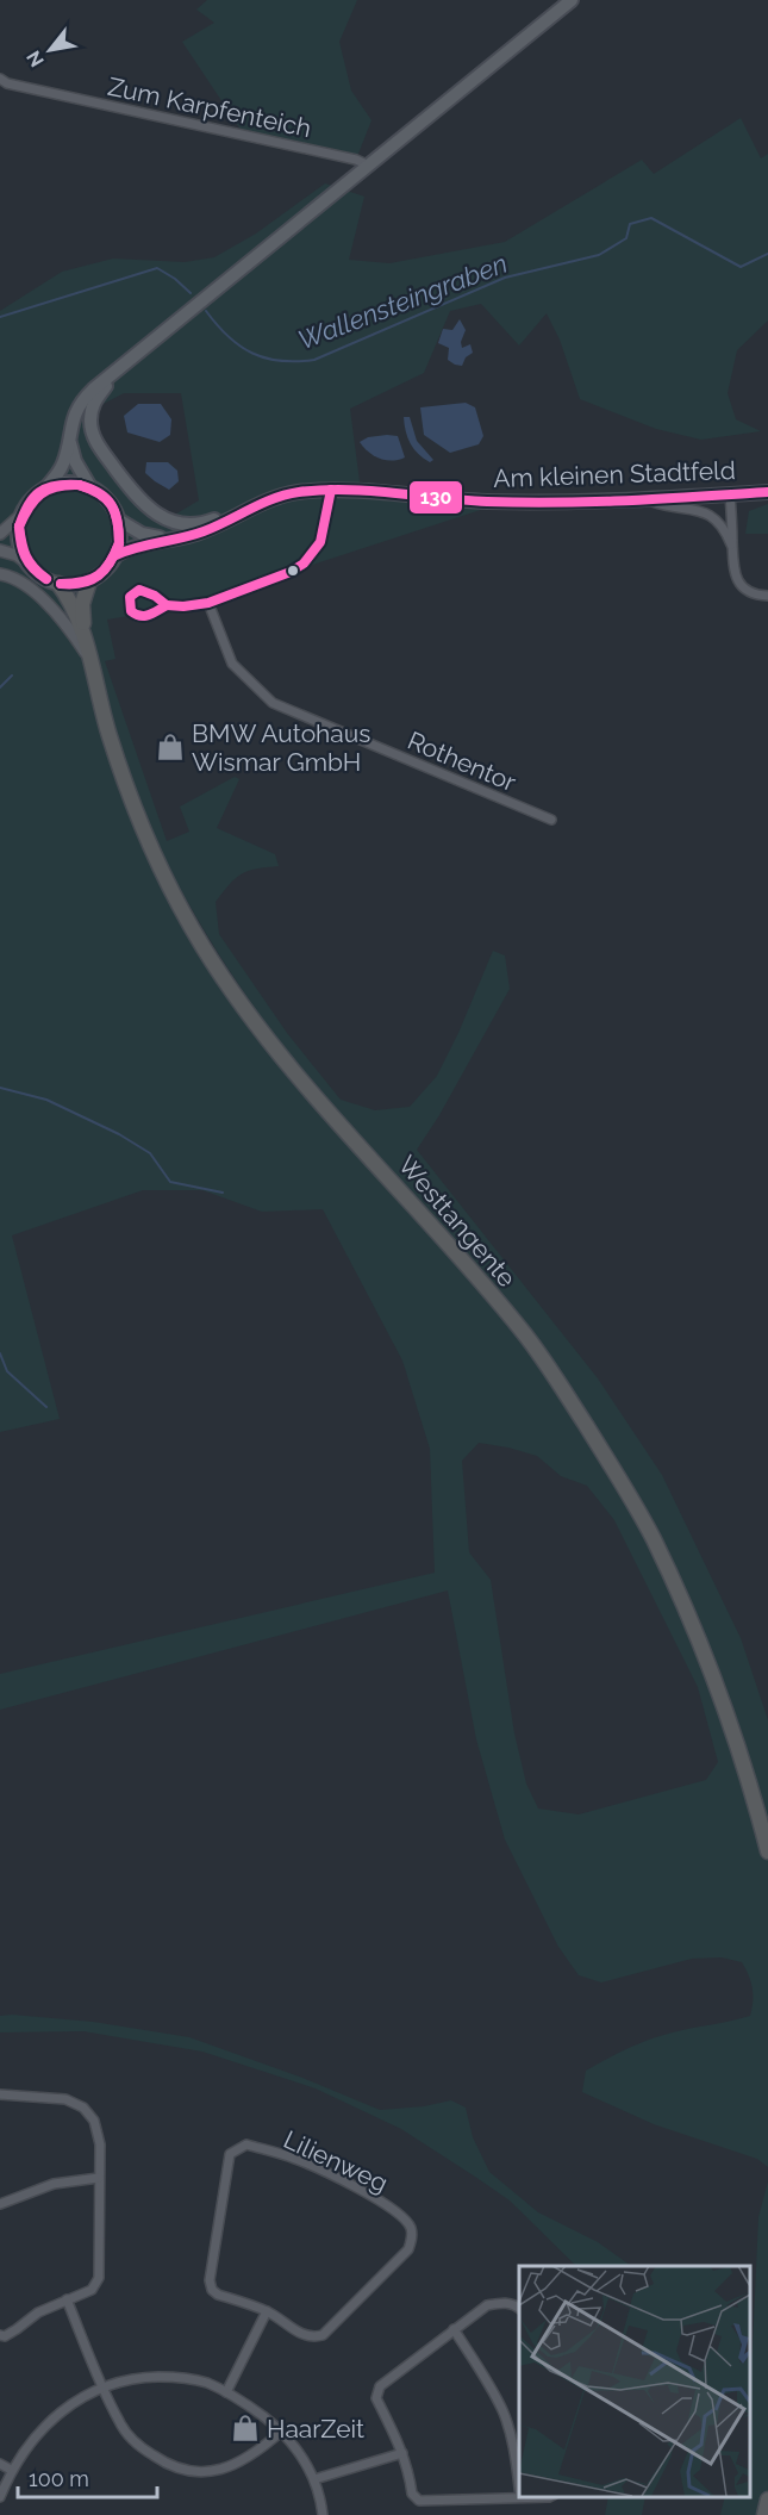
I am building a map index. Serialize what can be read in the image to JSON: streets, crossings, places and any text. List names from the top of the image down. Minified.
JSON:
{"streets":{"highway":["Westtangente"],"main road":["Am kleinen Stadtfeld"],"street":["Zum Karpfenteich","Rothentor","Lilienweg"]},"water":["Wallensteingraben"],"places":{"shop":["BMW Autohaus Wismar GmbH","HaarZeit"]},"lines":["transit line 130"],"scale_bar":"100 m","north":"bottom left"}
